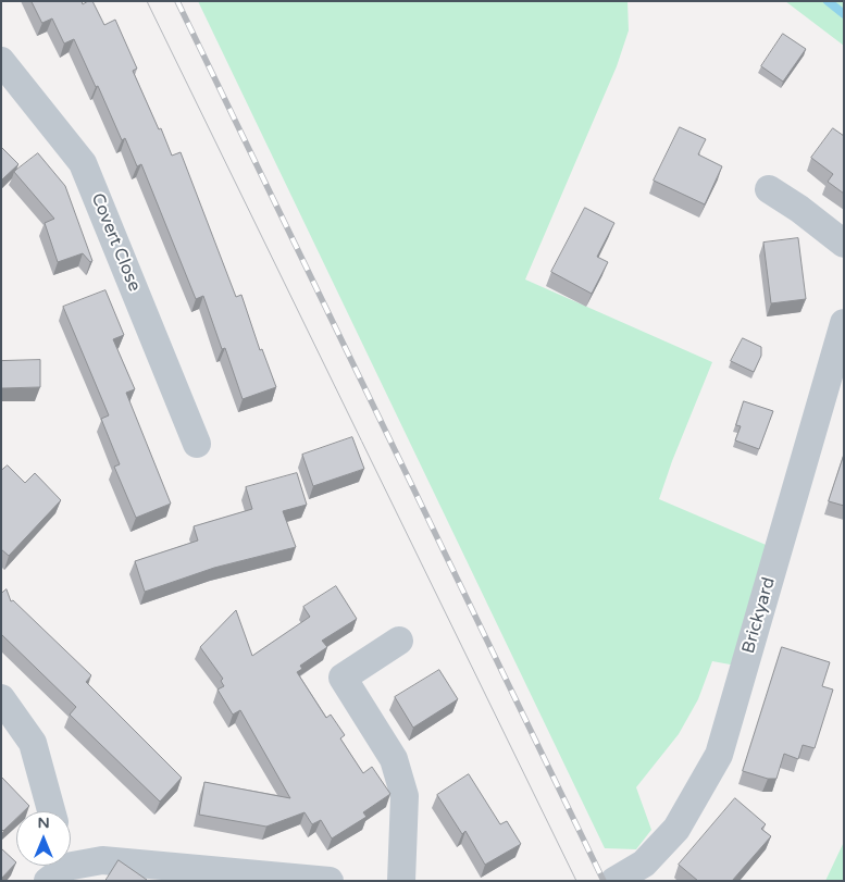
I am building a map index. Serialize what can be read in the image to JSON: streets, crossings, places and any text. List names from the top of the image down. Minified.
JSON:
{"streets":{"street":["Covert Close","Brickyard"]},"north":"top"}
